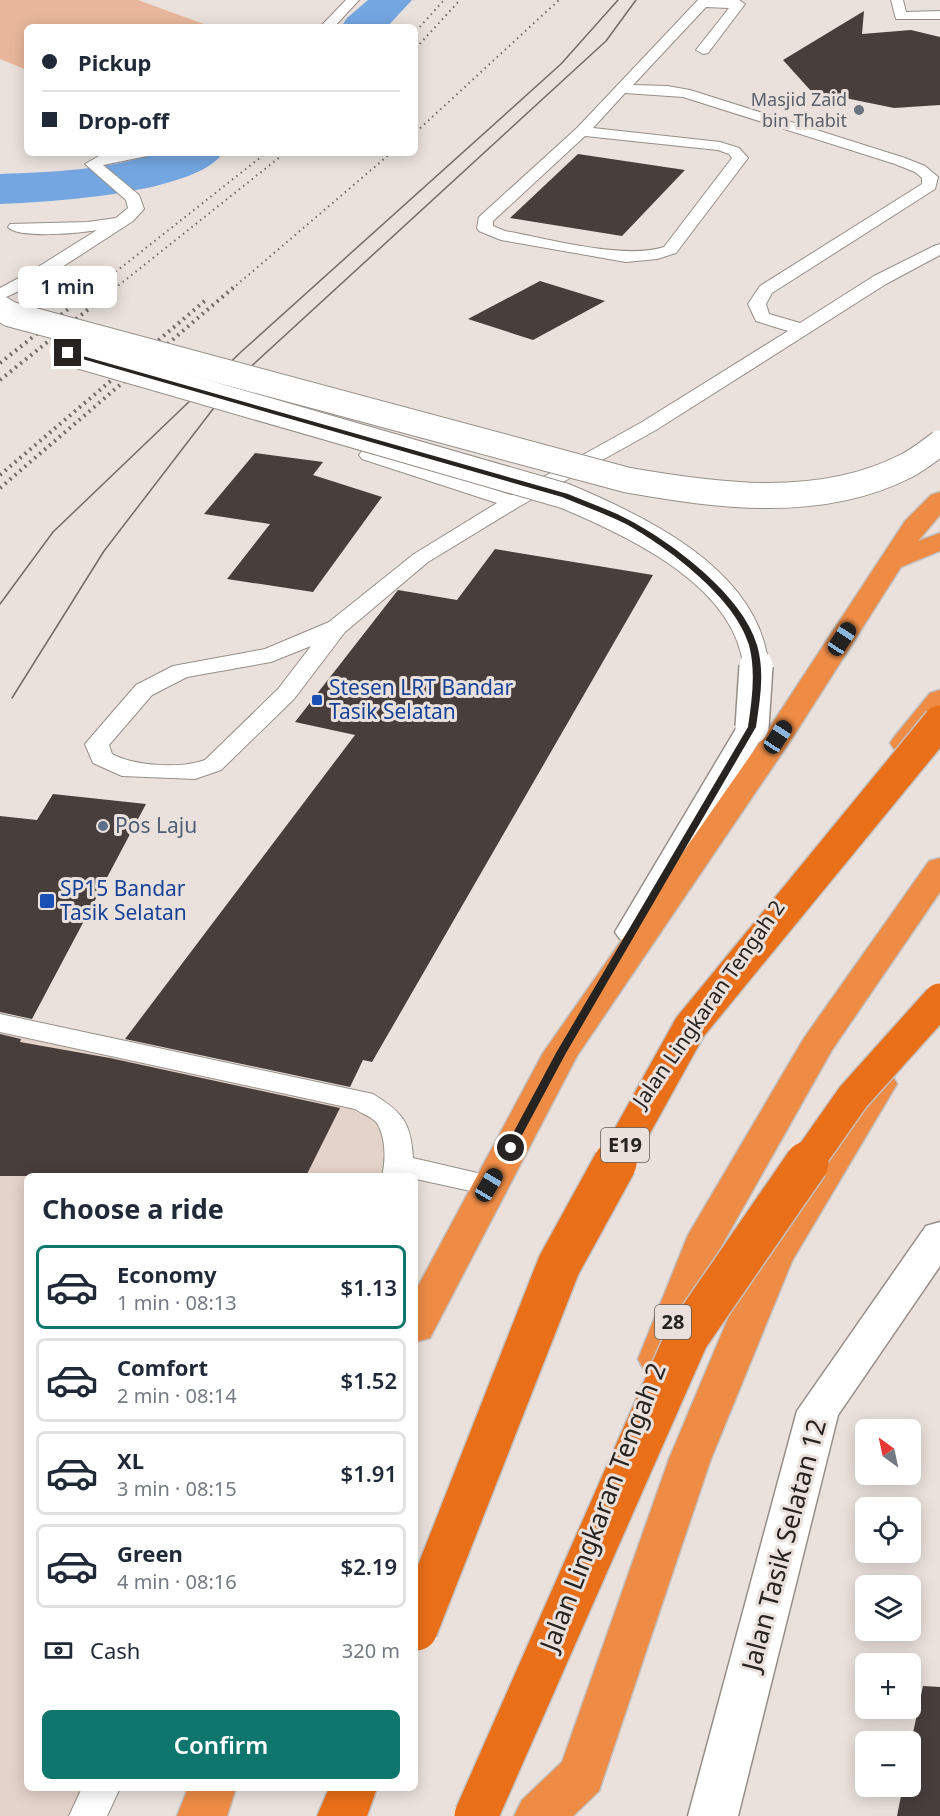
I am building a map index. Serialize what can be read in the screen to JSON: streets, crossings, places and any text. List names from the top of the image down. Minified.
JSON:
{"streets":{"highway":["Jalan Lingkaran Tengah 2","E19","28"],"street":["Jalan Tasik Selatan 12"]},"places":{"other":["Masjid Zaid bin Thabit","Pos Laju"],"transit":["Stesen LRT Bandar Tasik Selatan","SP15 Bandar Tasik Selatan"]},"north":"top left","page":{"banner":["Pickup","Drop-off"],"bubble":"1 min","heading":"Choose a ride","list":[{"name":"Economy","note":"1 min · 08:13","value":"$1.13"},{"name":"Comfort","note":"2 min · 08:14","value":"$1.52"},{"name":"XL","note":"3 min · 08:15","value":"$1.91"},{"name":"Green","note":"4 min · 08:16","value":"$2.19"}],"map_buttons":["+","−"],"pay":["Cash","320 m"],"buttons":"Confirm"}}
